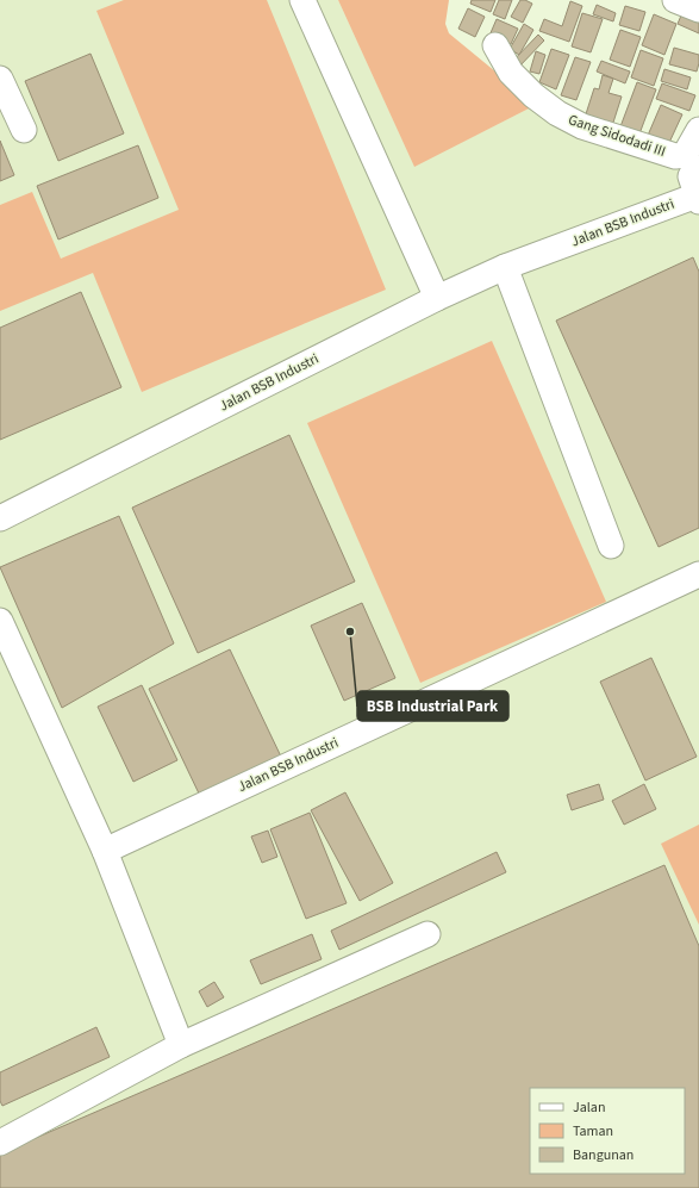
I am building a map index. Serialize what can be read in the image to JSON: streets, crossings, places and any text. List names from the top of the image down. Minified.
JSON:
{"streets":{"street":["Gang Sidodadi III","Jalan BSB Industri"]},"places":["BSB Industrial Park"],"legend":["Jalan","Taman","Bangunan"]}
